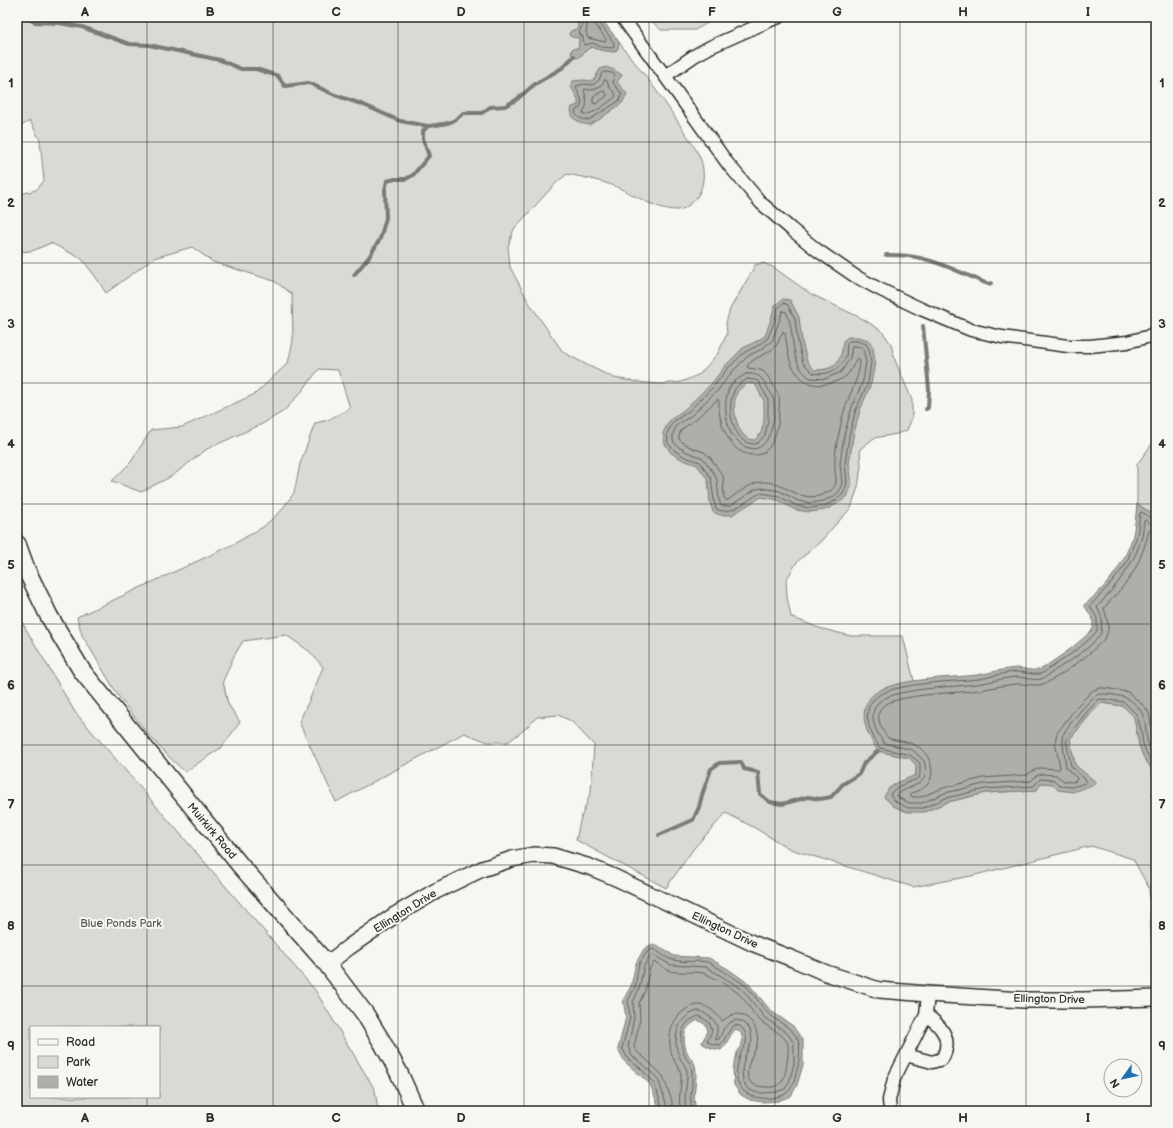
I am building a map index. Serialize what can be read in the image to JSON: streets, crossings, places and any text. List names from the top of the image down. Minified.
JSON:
{"streets":{"main road":["Muirkirk Road"],"street":["Ellington Drive"]},"crossings":[["Muirkirk Road","Ellington Drive"]],"parks":["Blue Ponds Park"],"legend":["Road","Park","Water"],"north":"bottom left","grid":{"columns":["A","B","C","D","E","F","G","H","I"],"rows":["1","2","3","4","5","6","7","8","9"]}}
